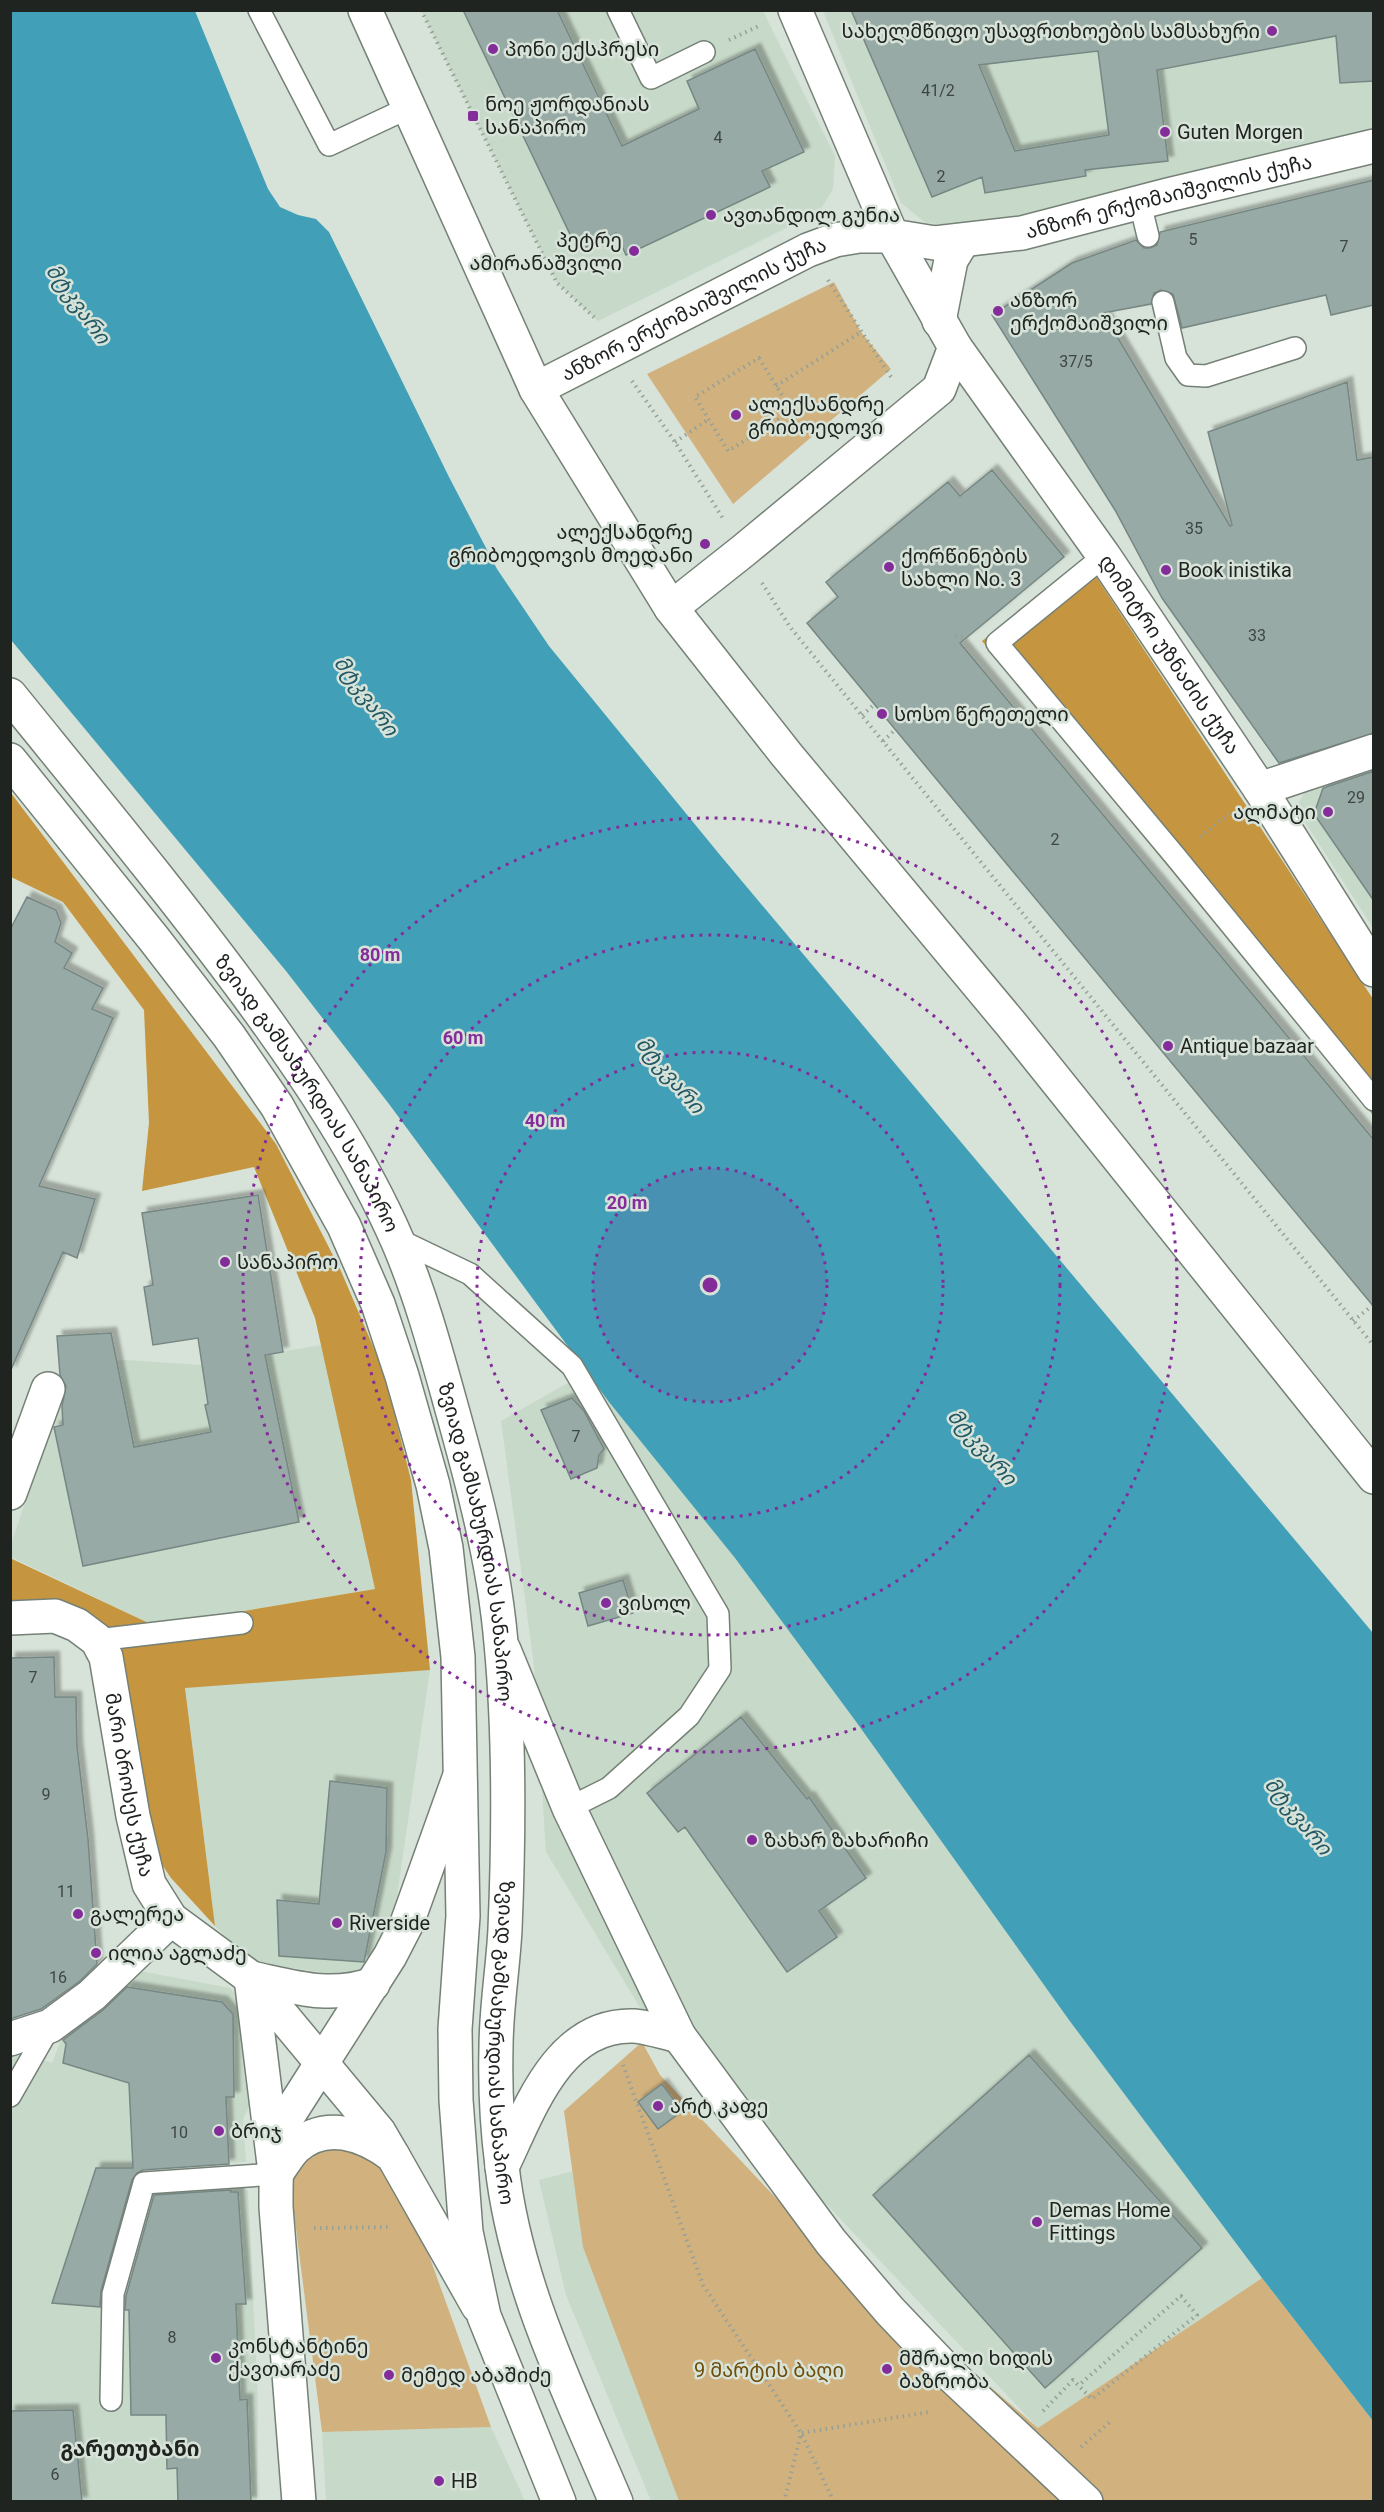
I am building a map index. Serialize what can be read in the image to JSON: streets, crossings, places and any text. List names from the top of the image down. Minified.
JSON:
{"streets":{"main road":["ანზორ ერქომაიშვილის ქუჩა","დიმიტრი უზნაძის ქუჩა","ზვიად გამსახურდიას სანაპირო","მარი ბროსეს ქუჩა"]},"crossings":[["ანზორ ერქომაიშვილის ქუჩა","დიმიტრი უზნაძის ქუჩა"],["ზვიად გამსახურდიას სანაპირო","მარი ბროსეს ქუჩა"]],"districts":["გარეთუბანი"],"water":["მტკვარი"],"parks":["9 მარტის ბაღი"],"places":{"other":["სახელმწიფო უსაფრთხოების სამსახური","პონი ექსპრესი","Guten Morgen","ავთანდილ გუნია","პეტრე ამირანაშვილი","ანზორ ერქომაიშვილი","ალექსანდრე გრიბოედოვი","ალექსანდრე გრიბოედოვის მოედანი","ქორწინების სახლი No. 3","Book inistika","სოსო წერეთელი","ალმატი","Antique bazaar","სანაპირო","ვისოლ","ზახარ ზახარიჩი","გალერეა","Riverside","ილია აგლაძე","არტ კაფე","ბრიჯ","Demas Home Fittings","კონსტანტინე ქავთარაძე","მშრალი ხიდის ბაზრობა","მემედ აბაშიძე","HB"],"transit":["ნოე ჟორდანიას სანაპირო"]},"house_numbers":["41/2","4","2","5","7","37/5","35","33","29","2","7","7","9","11","16","10","8","6"],"rings":["80 m","60 m","40 m","20 m"]}
